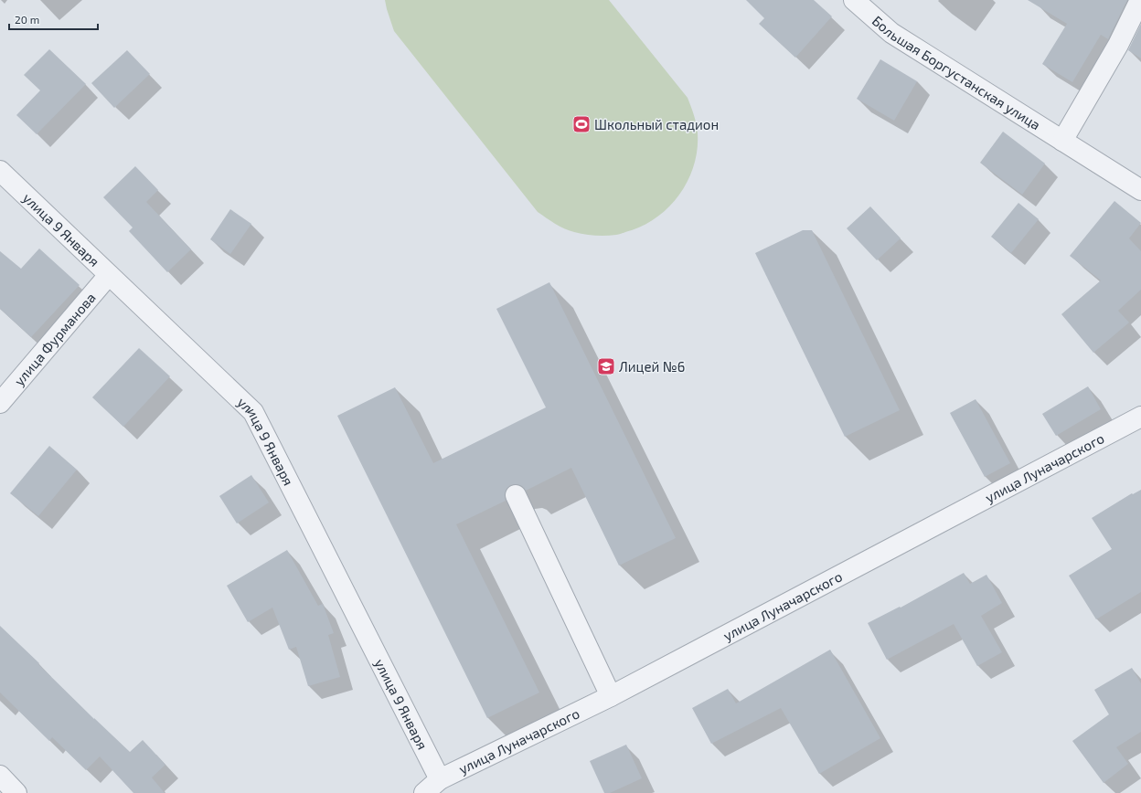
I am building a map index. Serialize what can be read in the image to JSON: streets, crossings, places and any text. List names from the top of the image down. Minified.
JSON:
{"streets":{"street":["Большая Боргустанская улица","улица 9 Января","улица Фурманова","улица Луначарского"]},"crossings":[["улица 9 Января","улица Фурманова"],["улица 9 Января","улица Луначарского"]],"places":{"sports":["Школьный стадион"],"school or university":["Лицей №6"]},"scale_bar":"20 m"}
